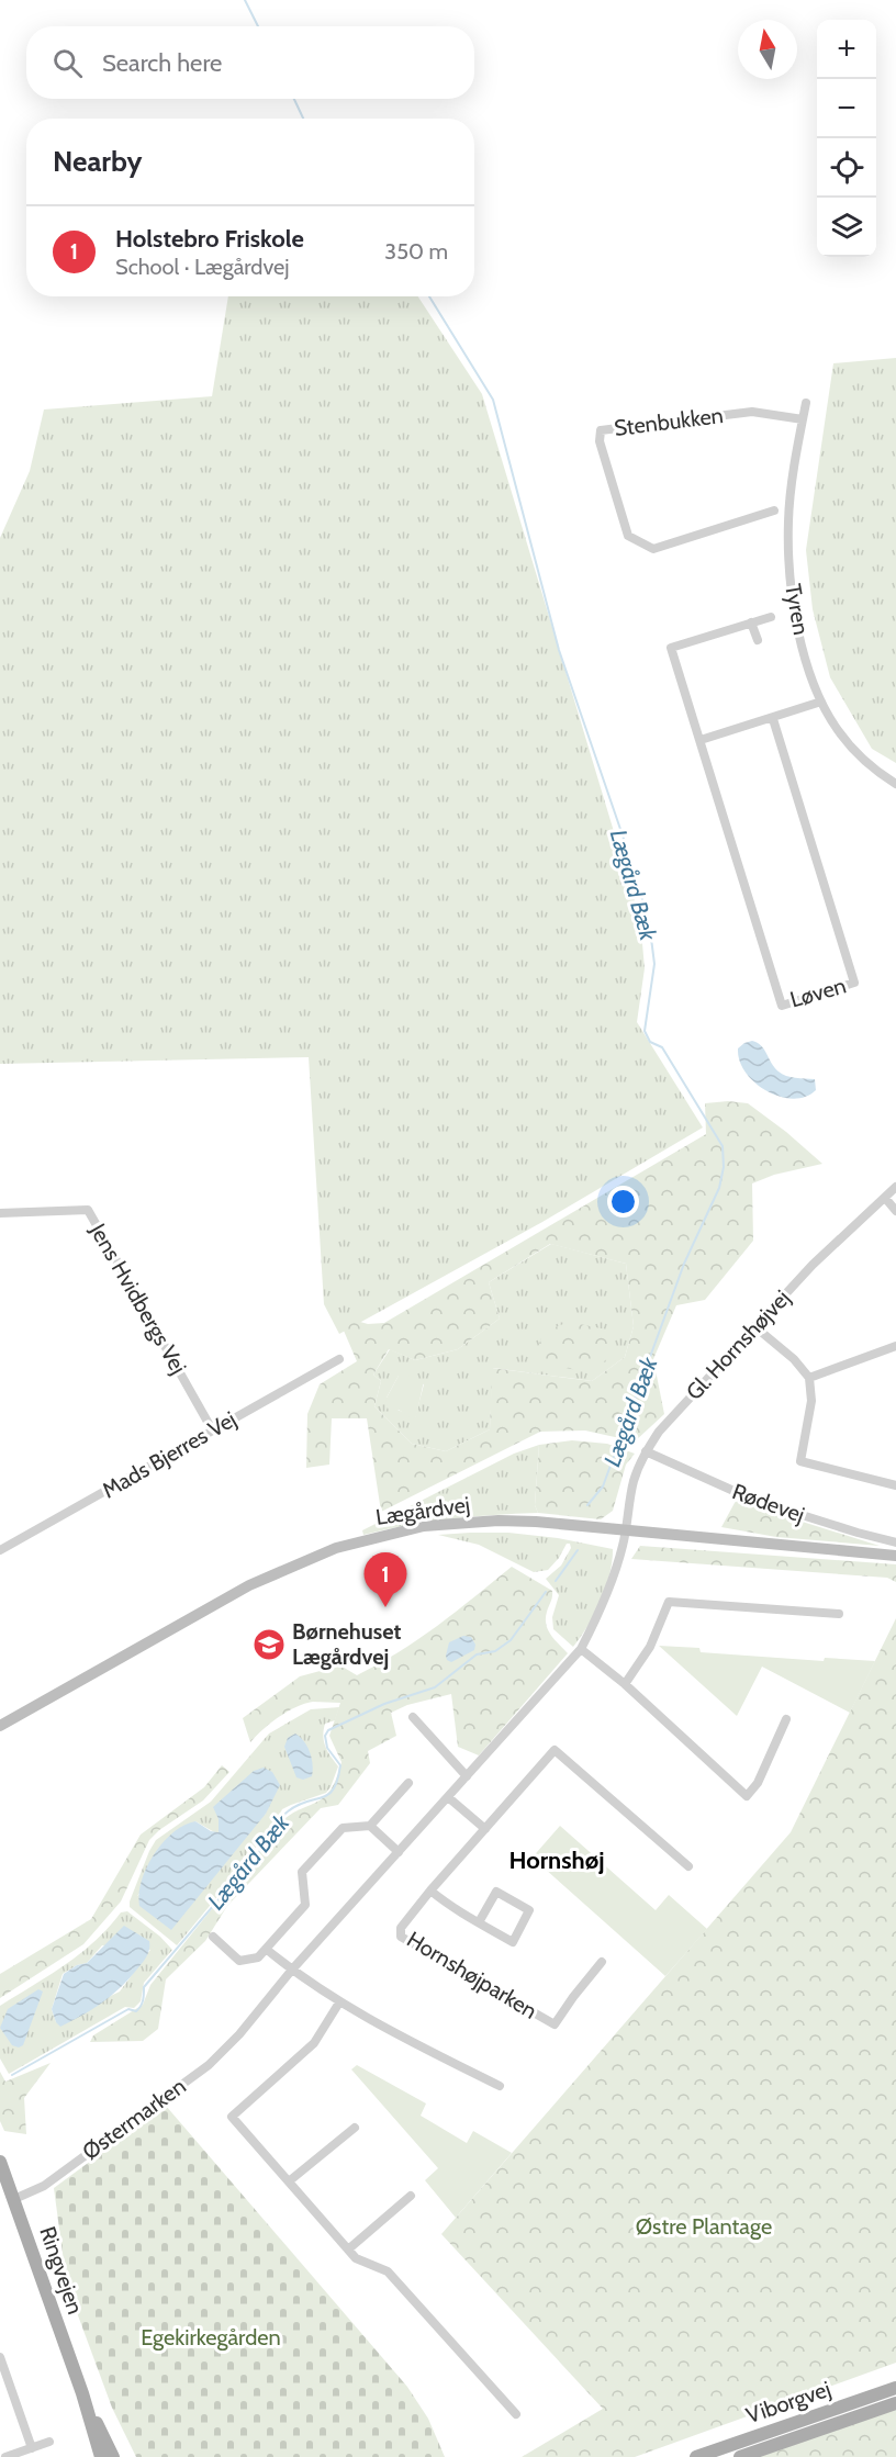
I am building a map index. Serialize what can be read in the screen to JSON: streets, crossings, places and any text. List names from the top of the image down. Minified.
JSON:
{"streets":{"main road":["Ringvejen","Viborgvej"],"street":["Stenbukken","Tyren","Løven","Jens Hvidbergs Vej","Gl. Hornshøjvej","Mads Bjerres Vej","Rødevej","Lægårdvej","Hornshøjparken","Østermarken"]},"crossings":[["Stenbukken","Tyren"],["Jens Hvidbergs Vej","Mads Bjerres Vej"],["Gl. Hornshøjvej","Rødevej"],["Gl. Hornshøjvej","Lægårdvej"],["Østermarken","Ringvejen"]],"districts":["Hornshøj"],"water":["Lægård Bæk"],"parks":["Østre Plantage","Egekirkegården"],"places":{"school or university":["Børnehuset Lægårdvej"]},"north":"top","page":{"map_buttons":["+","−"],"search":"Search here","heading":"Nearby","list":[{"mark":"1","name":"Holstebro Friskole","note":"School · Lægårdvej","value":"350 m"}],"pins":"1"}}
